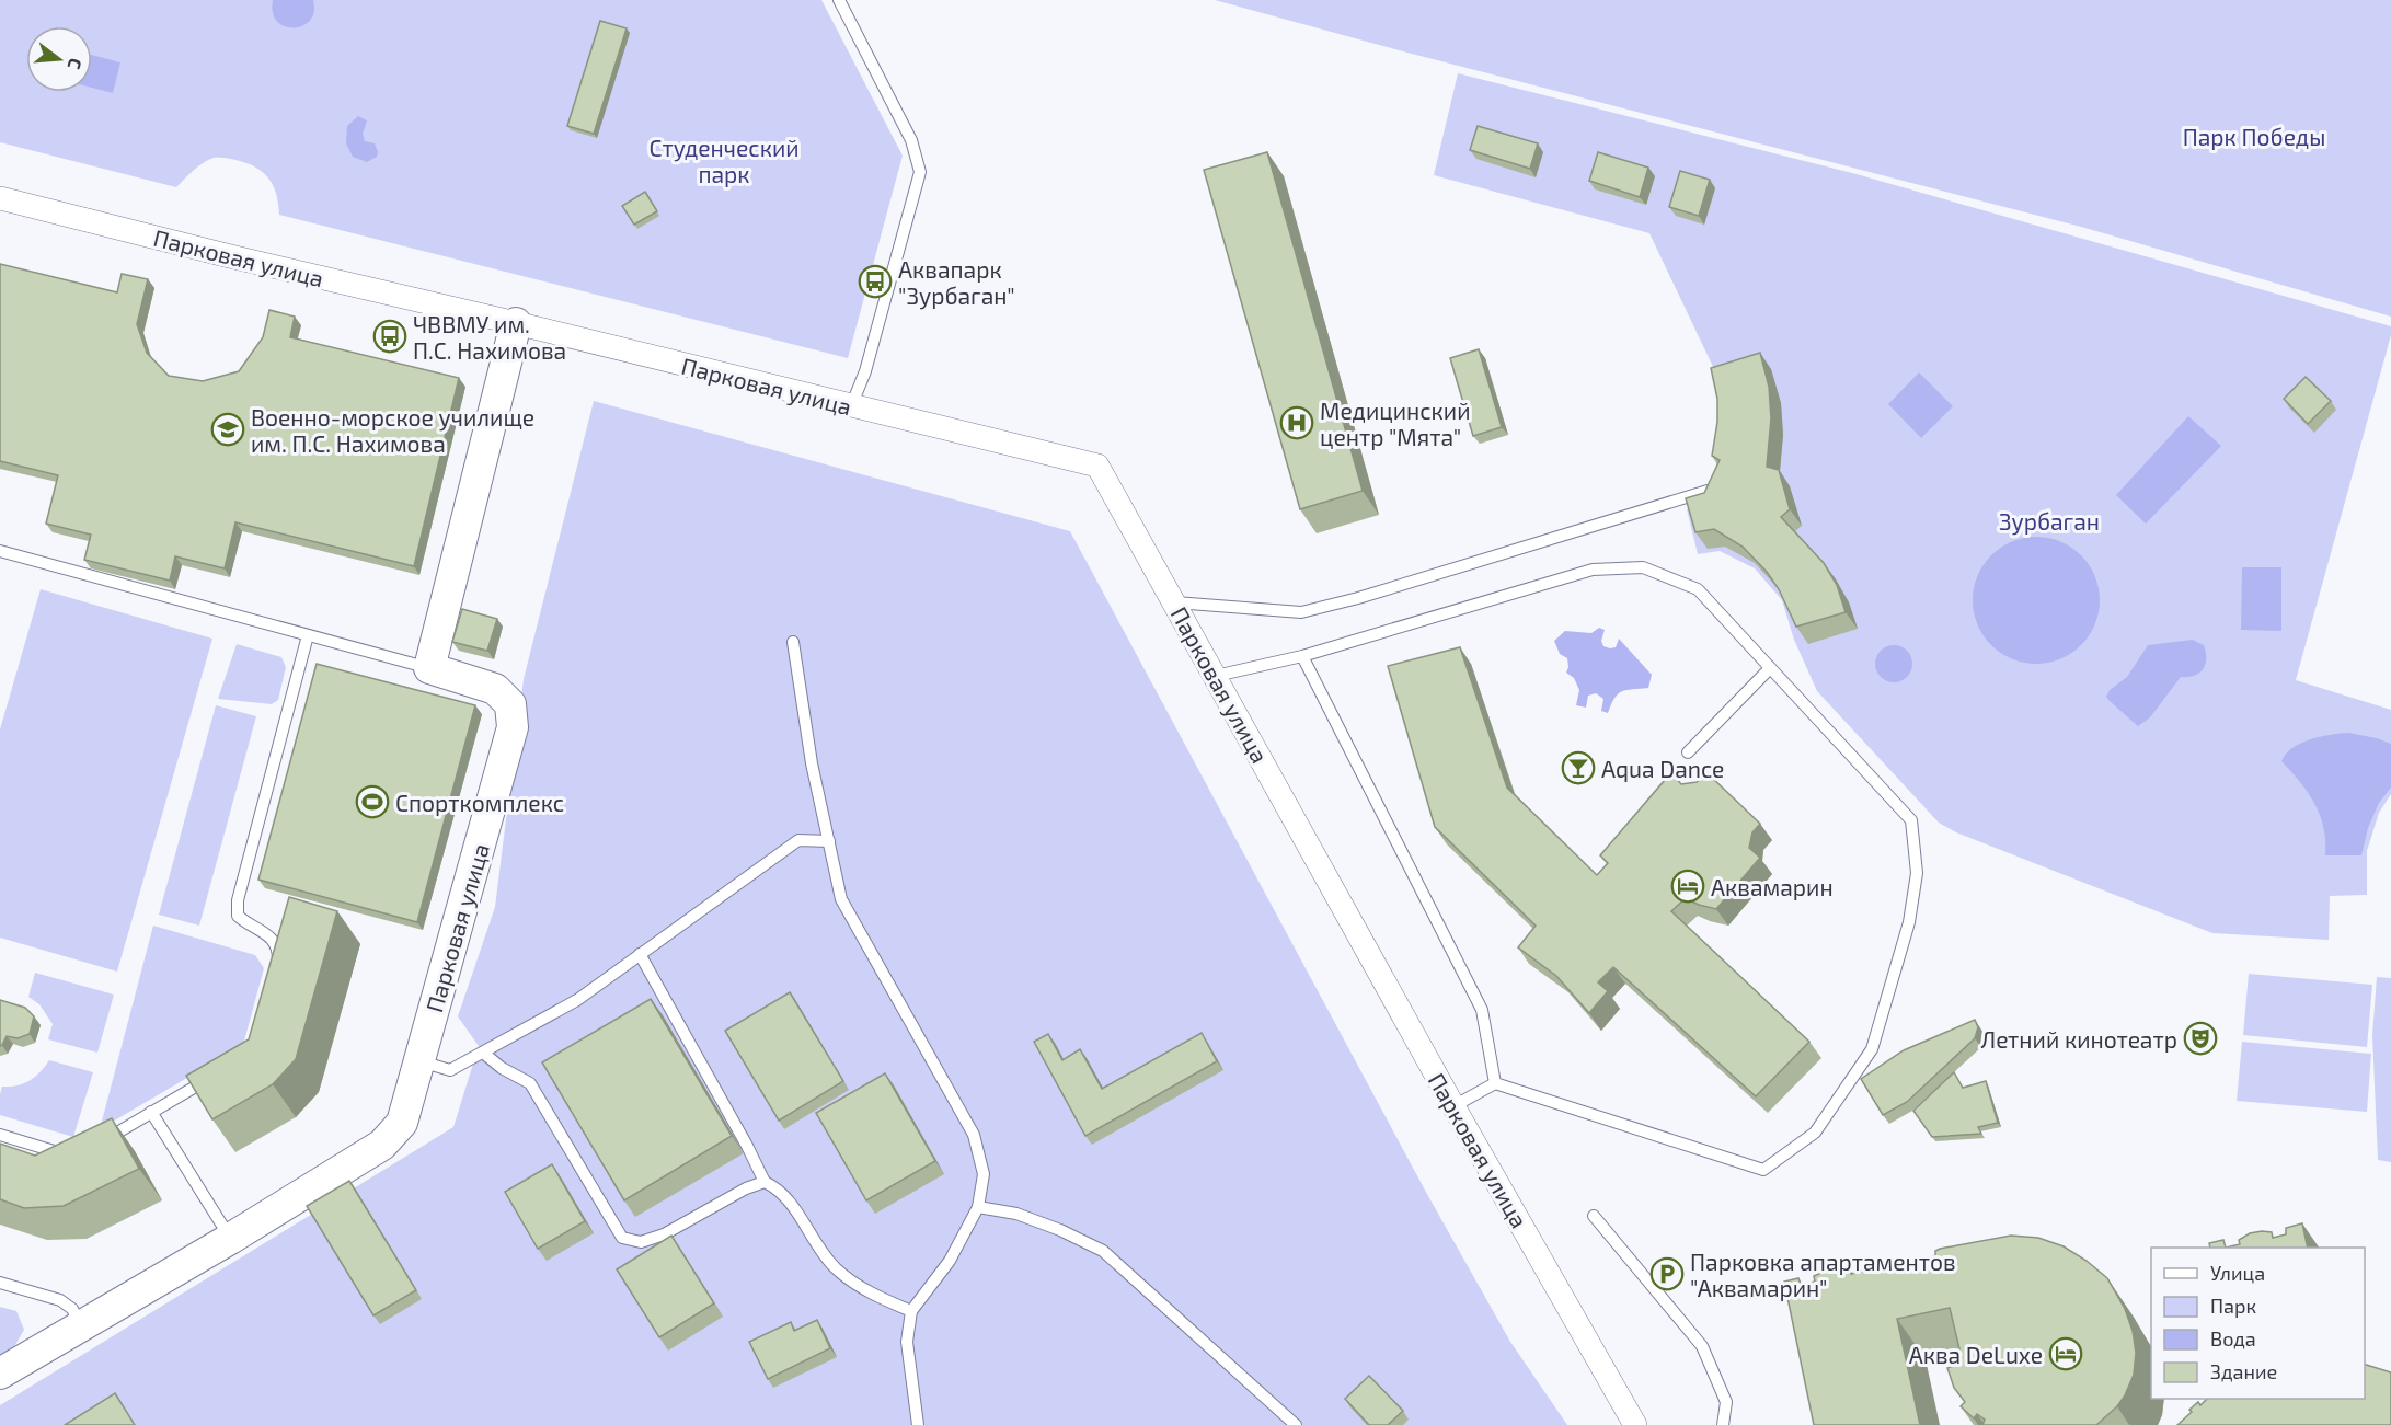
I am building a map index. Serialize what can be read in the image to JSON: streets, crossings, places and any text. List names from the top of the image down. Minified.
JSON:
{"streets":{"street":["Парковая улица"]},"parks":["Парк Победы","Студенческий парк","Зурбаган"],"places":{"bus stop":["Аквапарк \"Зурбаган\"","ЧВВМУ им. П.С. Нахимова"],"hospital":["Медицинский центр \"Мята\""],"school or university":["Военно-морское училище им. П.С. Нахимова"],"bar":["Aqua Dance"],"sports":["Спорткомплекс"],"hotel":["Аквамарин","Аква DeLuxe"],"theatre":["Летний кинотеатр"],"parking":["Парковка апартаментов \"Аквамарин\""]},"legend":["Улица","Парк","Вода","Здание"],"north":"right"}
